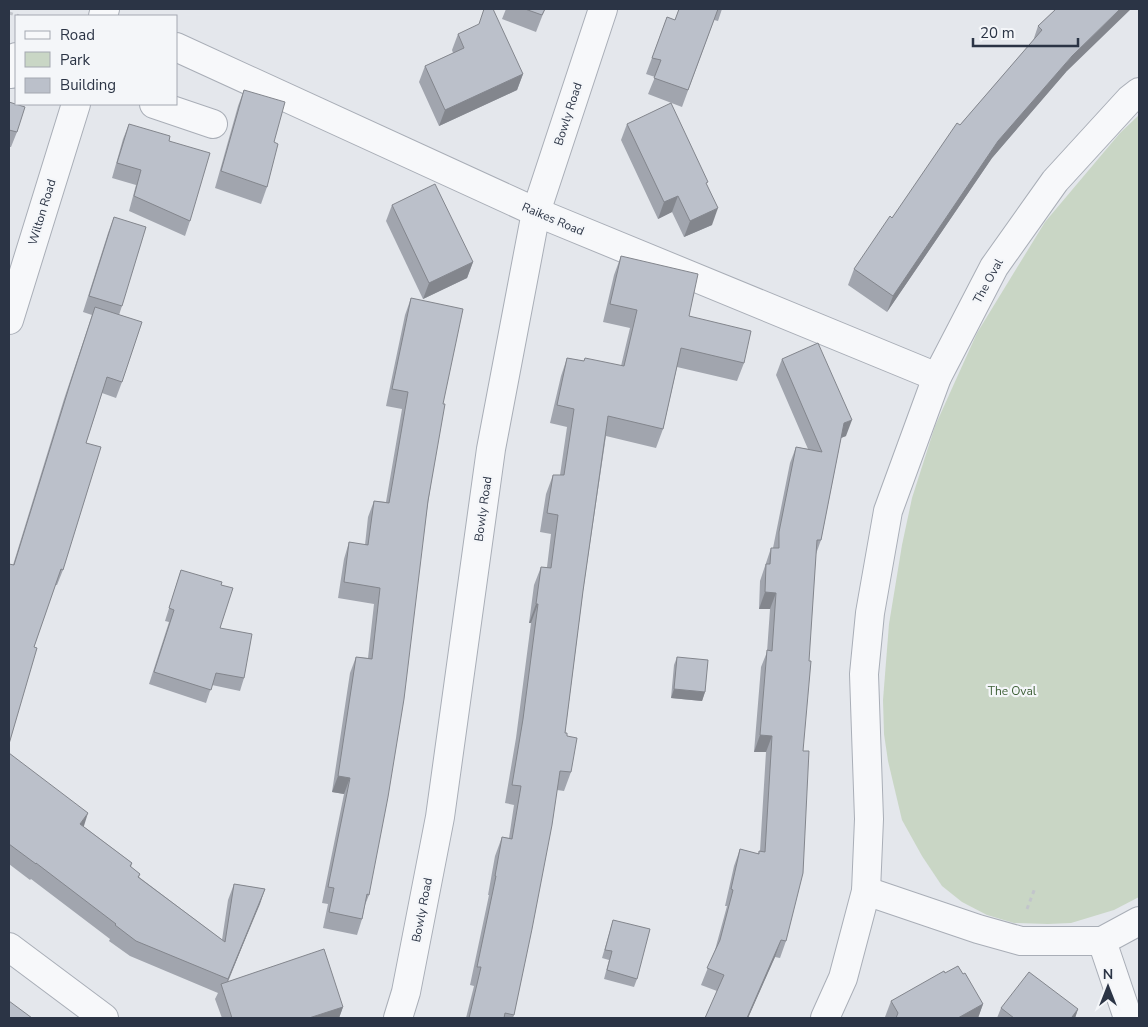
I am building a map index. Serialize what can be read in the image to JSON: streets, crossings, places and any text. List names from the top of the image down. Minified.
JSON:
{"streets":{"street":["Bowly Road","Wilton Road","Raikes Road","The Oval"]},"crossings":[["Bowly Road","Raikes Road"],["Raikes Road","The Oval"]],"parks":["The Oval"],"legend":["Road","Park","Building"],"scale_bar":"20 m","north":"top"}
